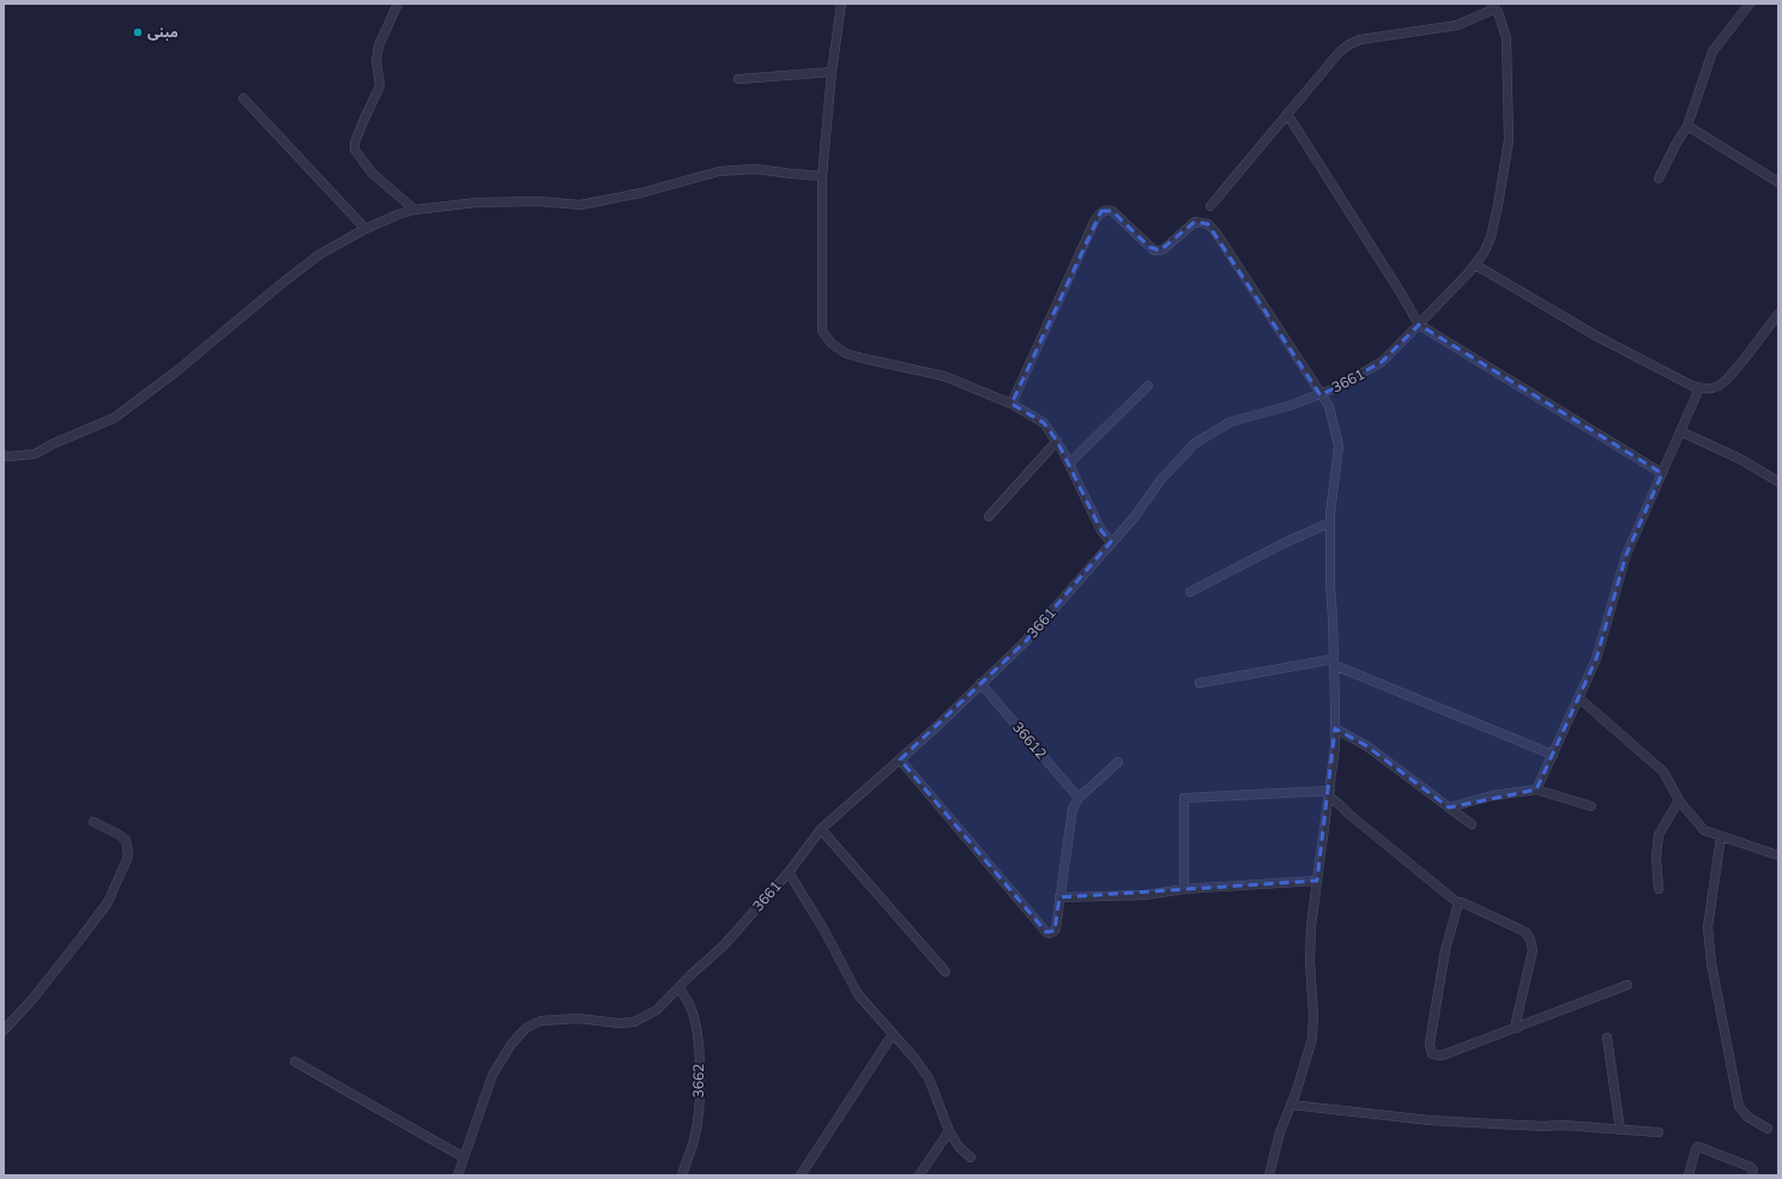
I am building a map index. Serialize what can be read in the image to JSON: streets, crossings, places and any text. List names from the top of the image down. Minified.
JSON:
{"streets":{"street":["3661","36612","3662"]},"crossings":[["3661","36612"],["3661","3662"]],"places":["مبنى"]}
